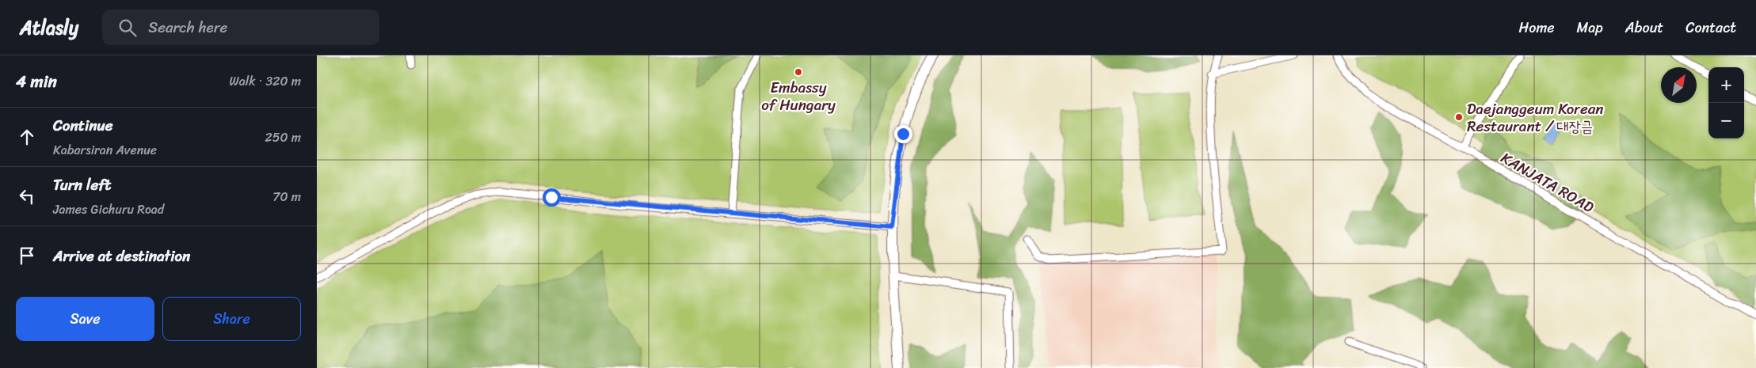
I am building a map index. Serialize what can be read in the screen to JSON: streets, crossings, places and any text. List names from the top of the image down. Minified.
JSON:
{"streets":{"street":["KANJATA ROAD"]},"places":["Embassy of Hungary","Daejanggeum Korean Restaurant / 대장금"],"north":"top right","page":{"header":"Atlasly","search":"Search here","nav":["Home","Map","About","Contact"],"heading":["4 min","Walk · 320 m"],"map_buttons":["+","−"],"list":[["Continue","Kabarsiran Avenue","250 m"],["Turn left","James Gichuru Road","70 m"],"Arrive at destination"],"buttons":["Save","Share"]}}
